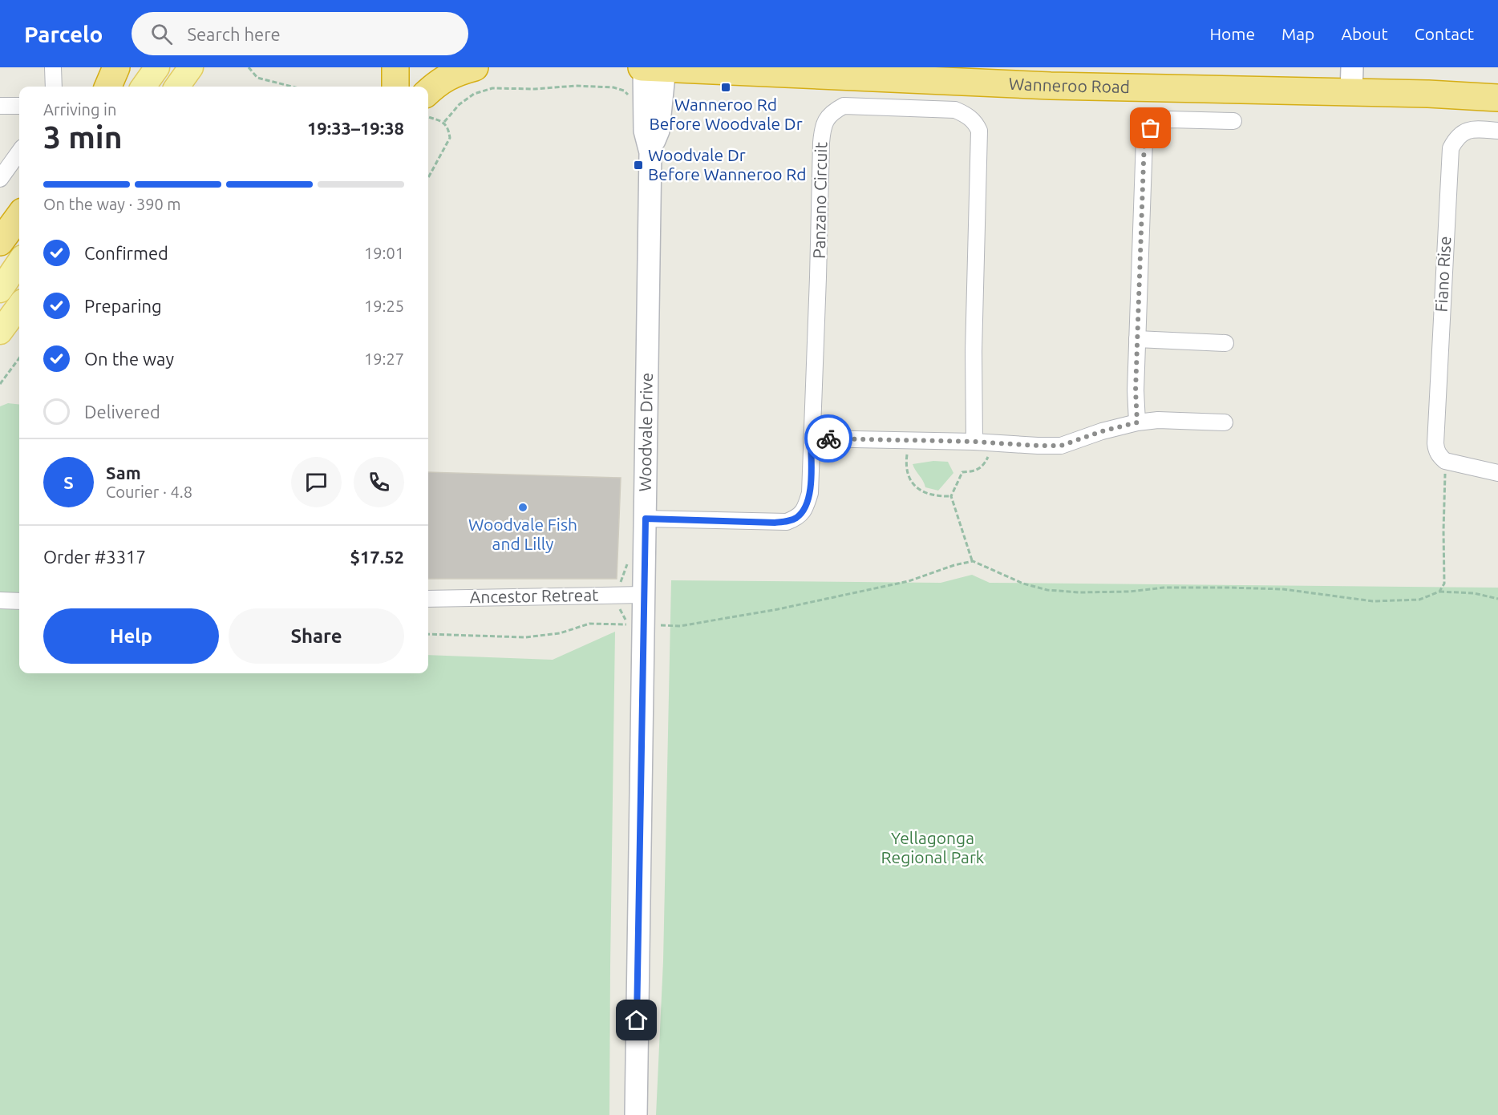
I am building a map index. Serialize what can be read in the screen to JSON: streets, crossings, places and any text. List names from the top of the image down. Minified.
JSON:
{"streets":{"highway":["Wanneroo Road"],"street":["Panzano Circuit","Fiano Rise","Woodvale Drive","Ancestor Retreat"]},"crossings":[["Wanneroo Road","Woodvale Drive"],["Panzano Circuit","Woodvale Drive"],["Woodvale Drive","Ancestor Retreat"]],"parks":["Yellagonga Regional Park"],"places":{"transit":["Wanneroo Rd Before Woodvale Dr","Woodvale Dr Before Wanneroo Rd"],"other":["Woodvale Fish and Lilly"]},"page":{"header":"Parcelo","search":"Search here","nav":["Home","Map","About","Contact"],"heading":["3 min","Arriving in","19:33–19:38"],"panel":["Sam","Courier · 4.8","Order #3317","$17.52"],"bar":"On the way · 390 m","list":[["Confirmed","19:01"],["Preparing","19:25"],["On the way","19:27"],"Delivered"],"round":"S","buttons":["Help","Share"]}}
